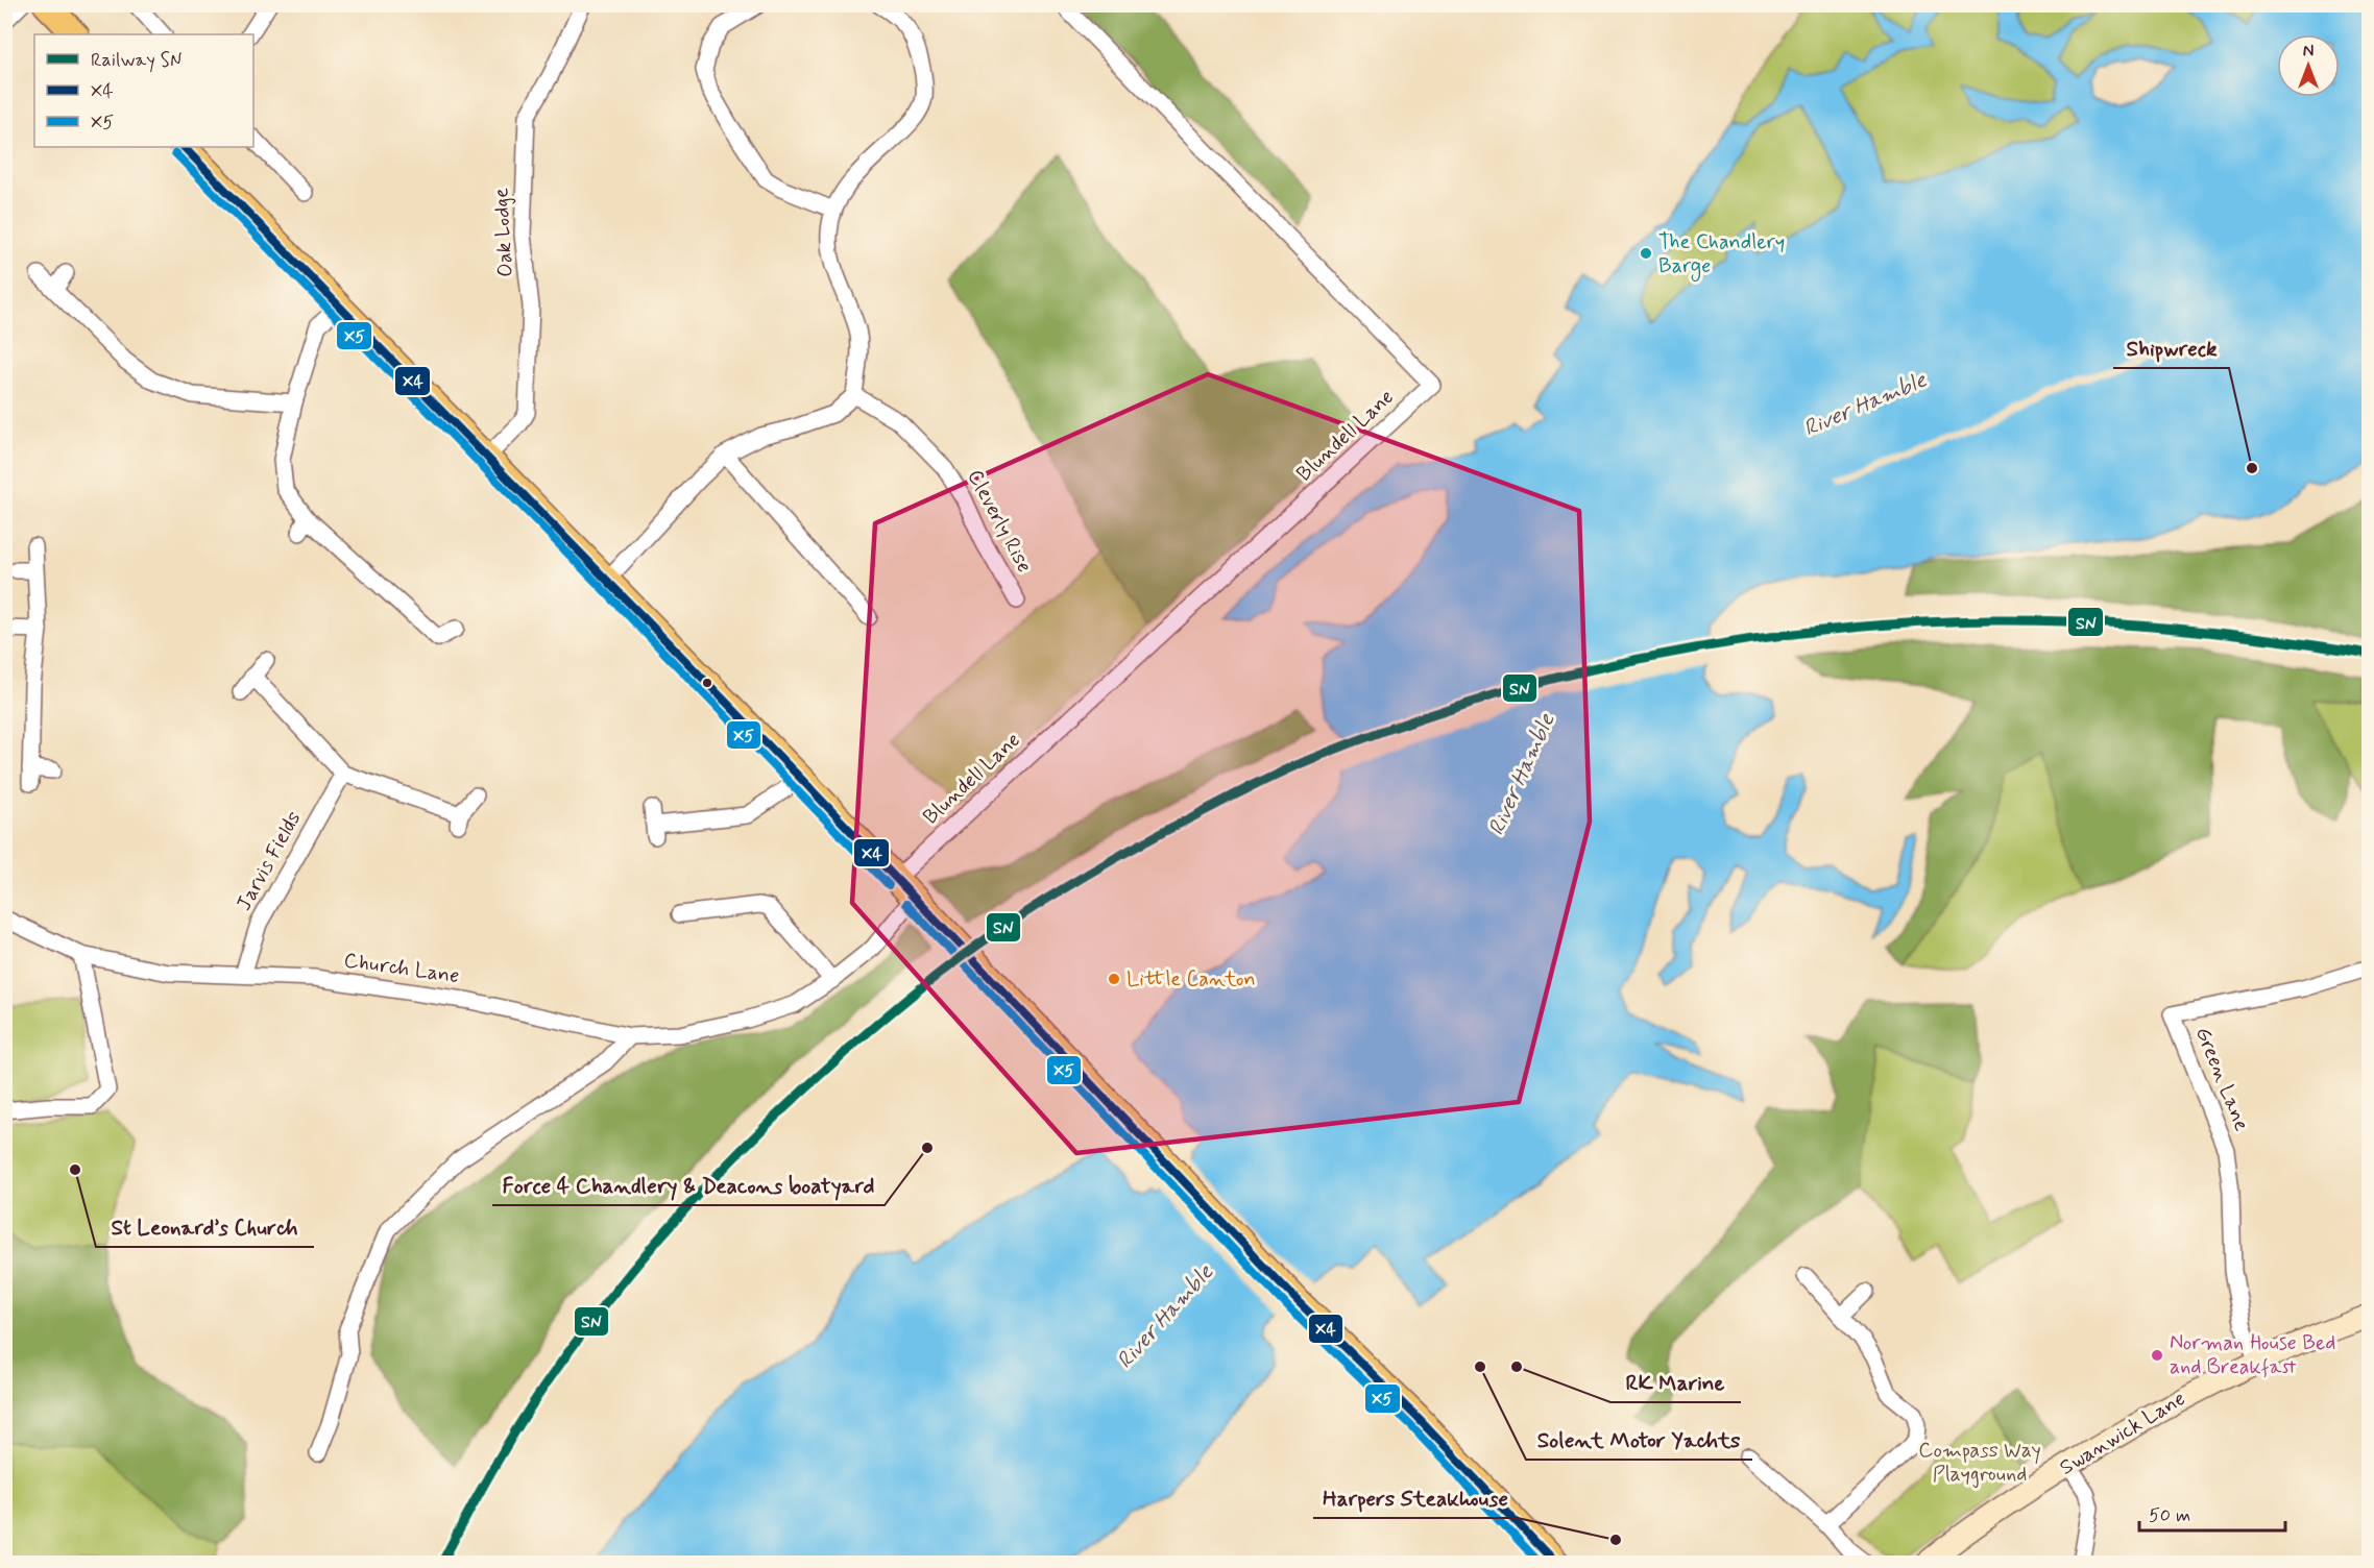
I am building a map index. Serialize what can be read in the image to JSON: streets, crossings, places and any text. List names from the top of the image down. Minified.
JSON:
{"streets":{"street":["Oak Lodge","Blundell Lane","Cleverly Rise","Jarvis Fields","Church Lane","Green Lane","Swanwick Lane"]},"crossings":[["Jarvis Fields","Church Lane"],["Green Lane","Swanwick Lane"]],"water":["River Hamble"],"parks":["Compass Way Playground"],"places":["The Chandlery Barge","Shipwreck","Little Canton","Force 4 Chandlery & Deacons boatyard","St Leonard’s Church","Norman House Bed and Breakfast","Solent Motor Yachts","RK Marine","Harpers Steakhouse"],"lines":["transit line X4","transit line X5","rail line SN"],"legend":["Railway SN","X4","X5"],"scale_bar":"50 m","north":"top"}
